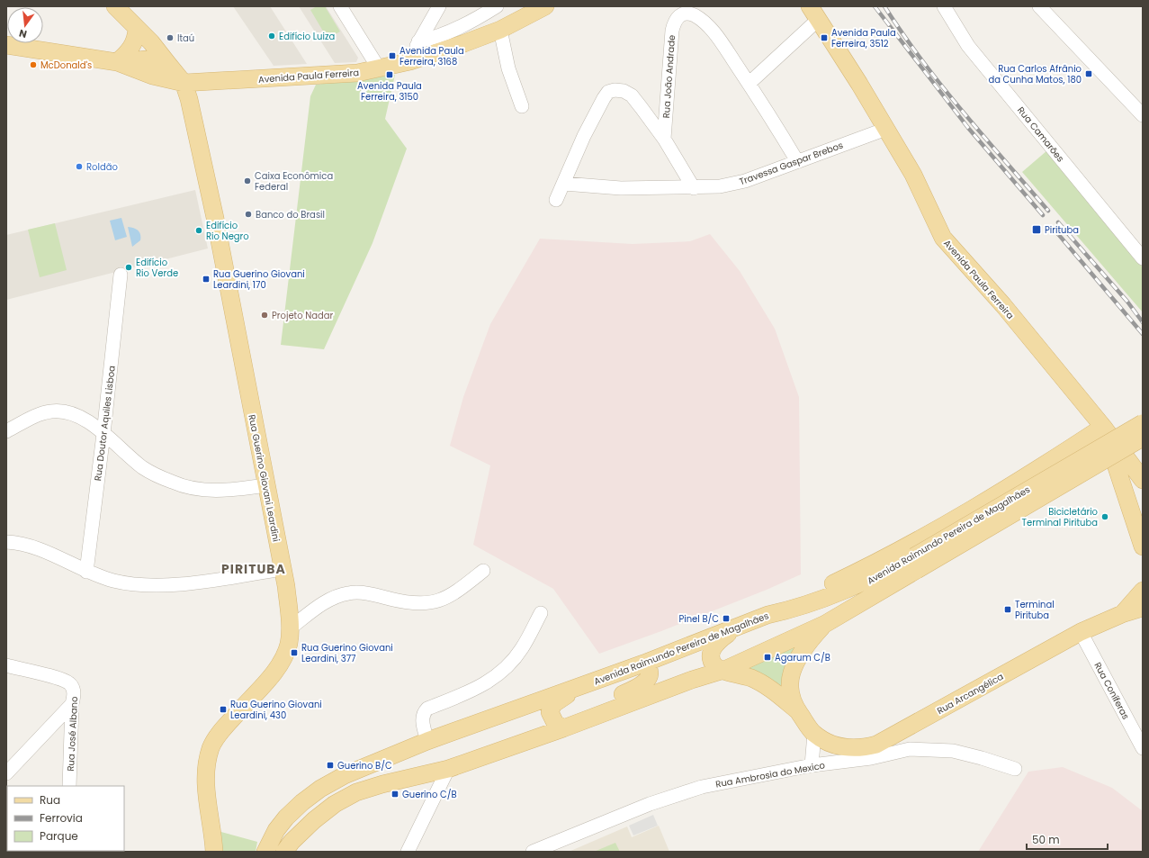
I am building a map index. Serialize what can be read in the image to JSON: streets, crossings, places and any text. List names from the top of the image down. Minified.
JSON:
{"streets":{"main road":["Avenida Paula Ferreira","Rua Guerino Giovani Leardini","Avenida Raimundo Pereira de Magalhães","Rua Arcangélica"],"street":["Rua João Andrade","Rua Camarões","Travessa Gaspar Brebos","Rua Doutor Aquiles Lisboa","Rua Coníferas","Rua José Albano","Rua Ambrosia do Mexico"]},"crossings":[["Avenida Paula Ferreira","Travessa Gaspar Brebos"],["Avenida Paula Ferreira","Rua Guerino Giovani Leardini"],["Rua João Andrade","Travessa Gaspar Brebos"],["Rua Coníferas","Rua Arcangélica"]],"districts":["PIRITUBA"],"places":{"other":["Edifício Luiza","Itaú","McDonald's","Roldão","Caixa Econômica Federal","Banco do Brasil","Edifício Rio Negro","Edifício Rio Verde","Projeto Nadar","Bicicletário Terminal Pirituba"],"transit":["Avenida Paula Ferreira, 3512","Avenida Paula Ferreira, 3168","Rua Carlos Afrânio da Cunha Matos, 180","Avenida Paula Ferreira, 3150","Pirituba","Rua Guerino Giovani Leardini, 170","Terminal Pirituba","Pinel B/C","Rua Guerino Giovani Leardini, 377","Agarum C/B","Rua Guerino Giovani Leardini, 430","Guerino B/C","Guerino C/B"]},"legend":["Rua","Ferrovia","Parque"],"scale_bar":"50 m","north":"bottom"}
